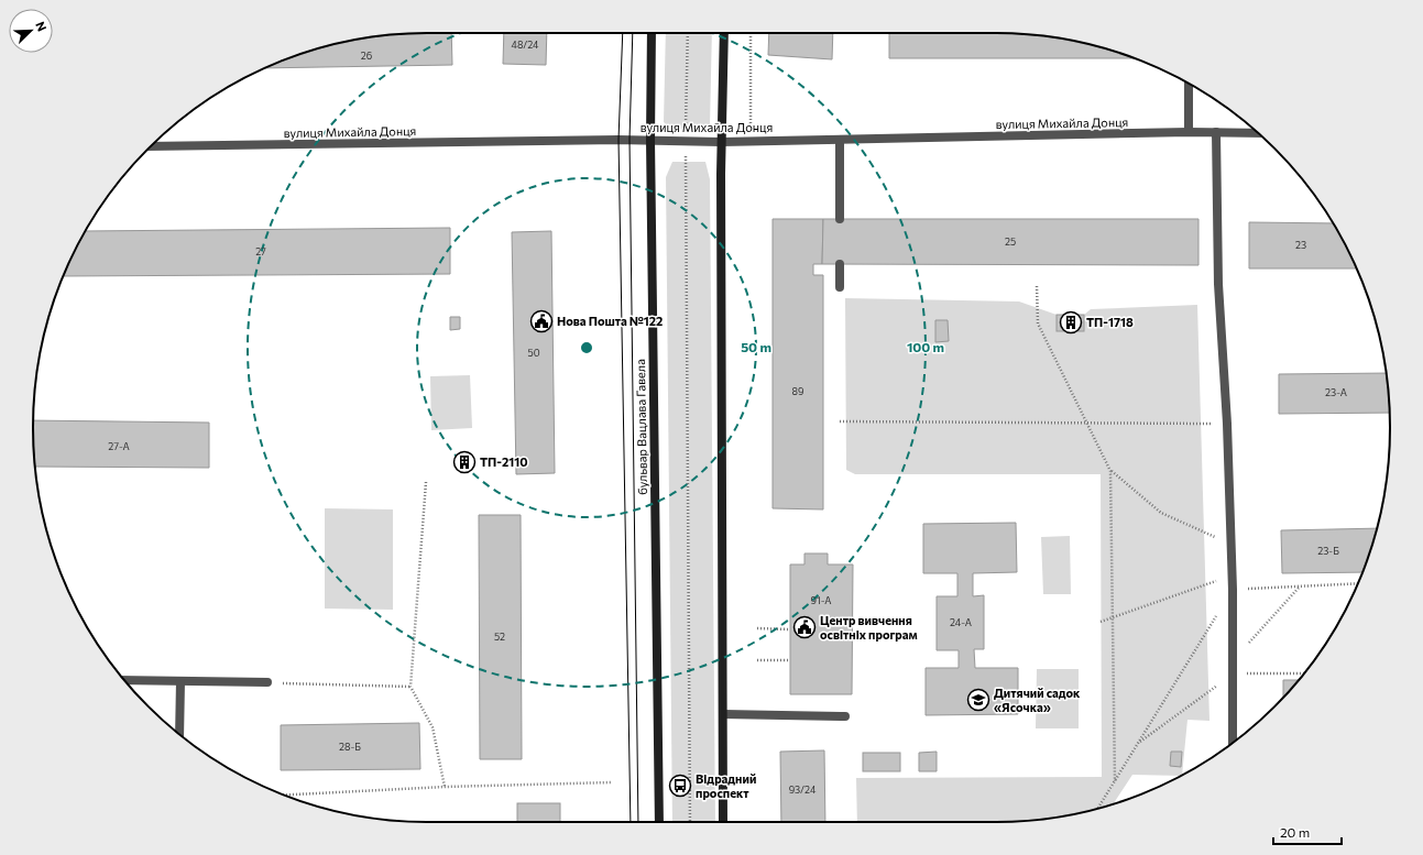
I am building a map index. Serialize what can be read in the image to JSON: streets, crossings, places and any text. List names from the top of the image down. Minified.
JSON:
{"streets":{"main road":["бульвар Вацлава Гавела"],"street":["вулиця Михайла Донця"]},"crossings":[["вулиця Михайла Донця","бульвар Вацлава Гавела"]],"places":{"public building":["Нова Пошта №122","Центр вивчення освітніх програм"],"building":["ТП-1718","ТП-2110"],"school or university":["Дитячий садок «Ясочка»"],"bus stop":["Відрадний проспект"]},"house_numbers":["48/24","26","25","23","27","50","89","23-А","27-А","23-Б","91-А","24-А","52","28-Б","93/24"],"scale_bar":"20 m","north":"top right","rings":["50 m","100 m"]}
